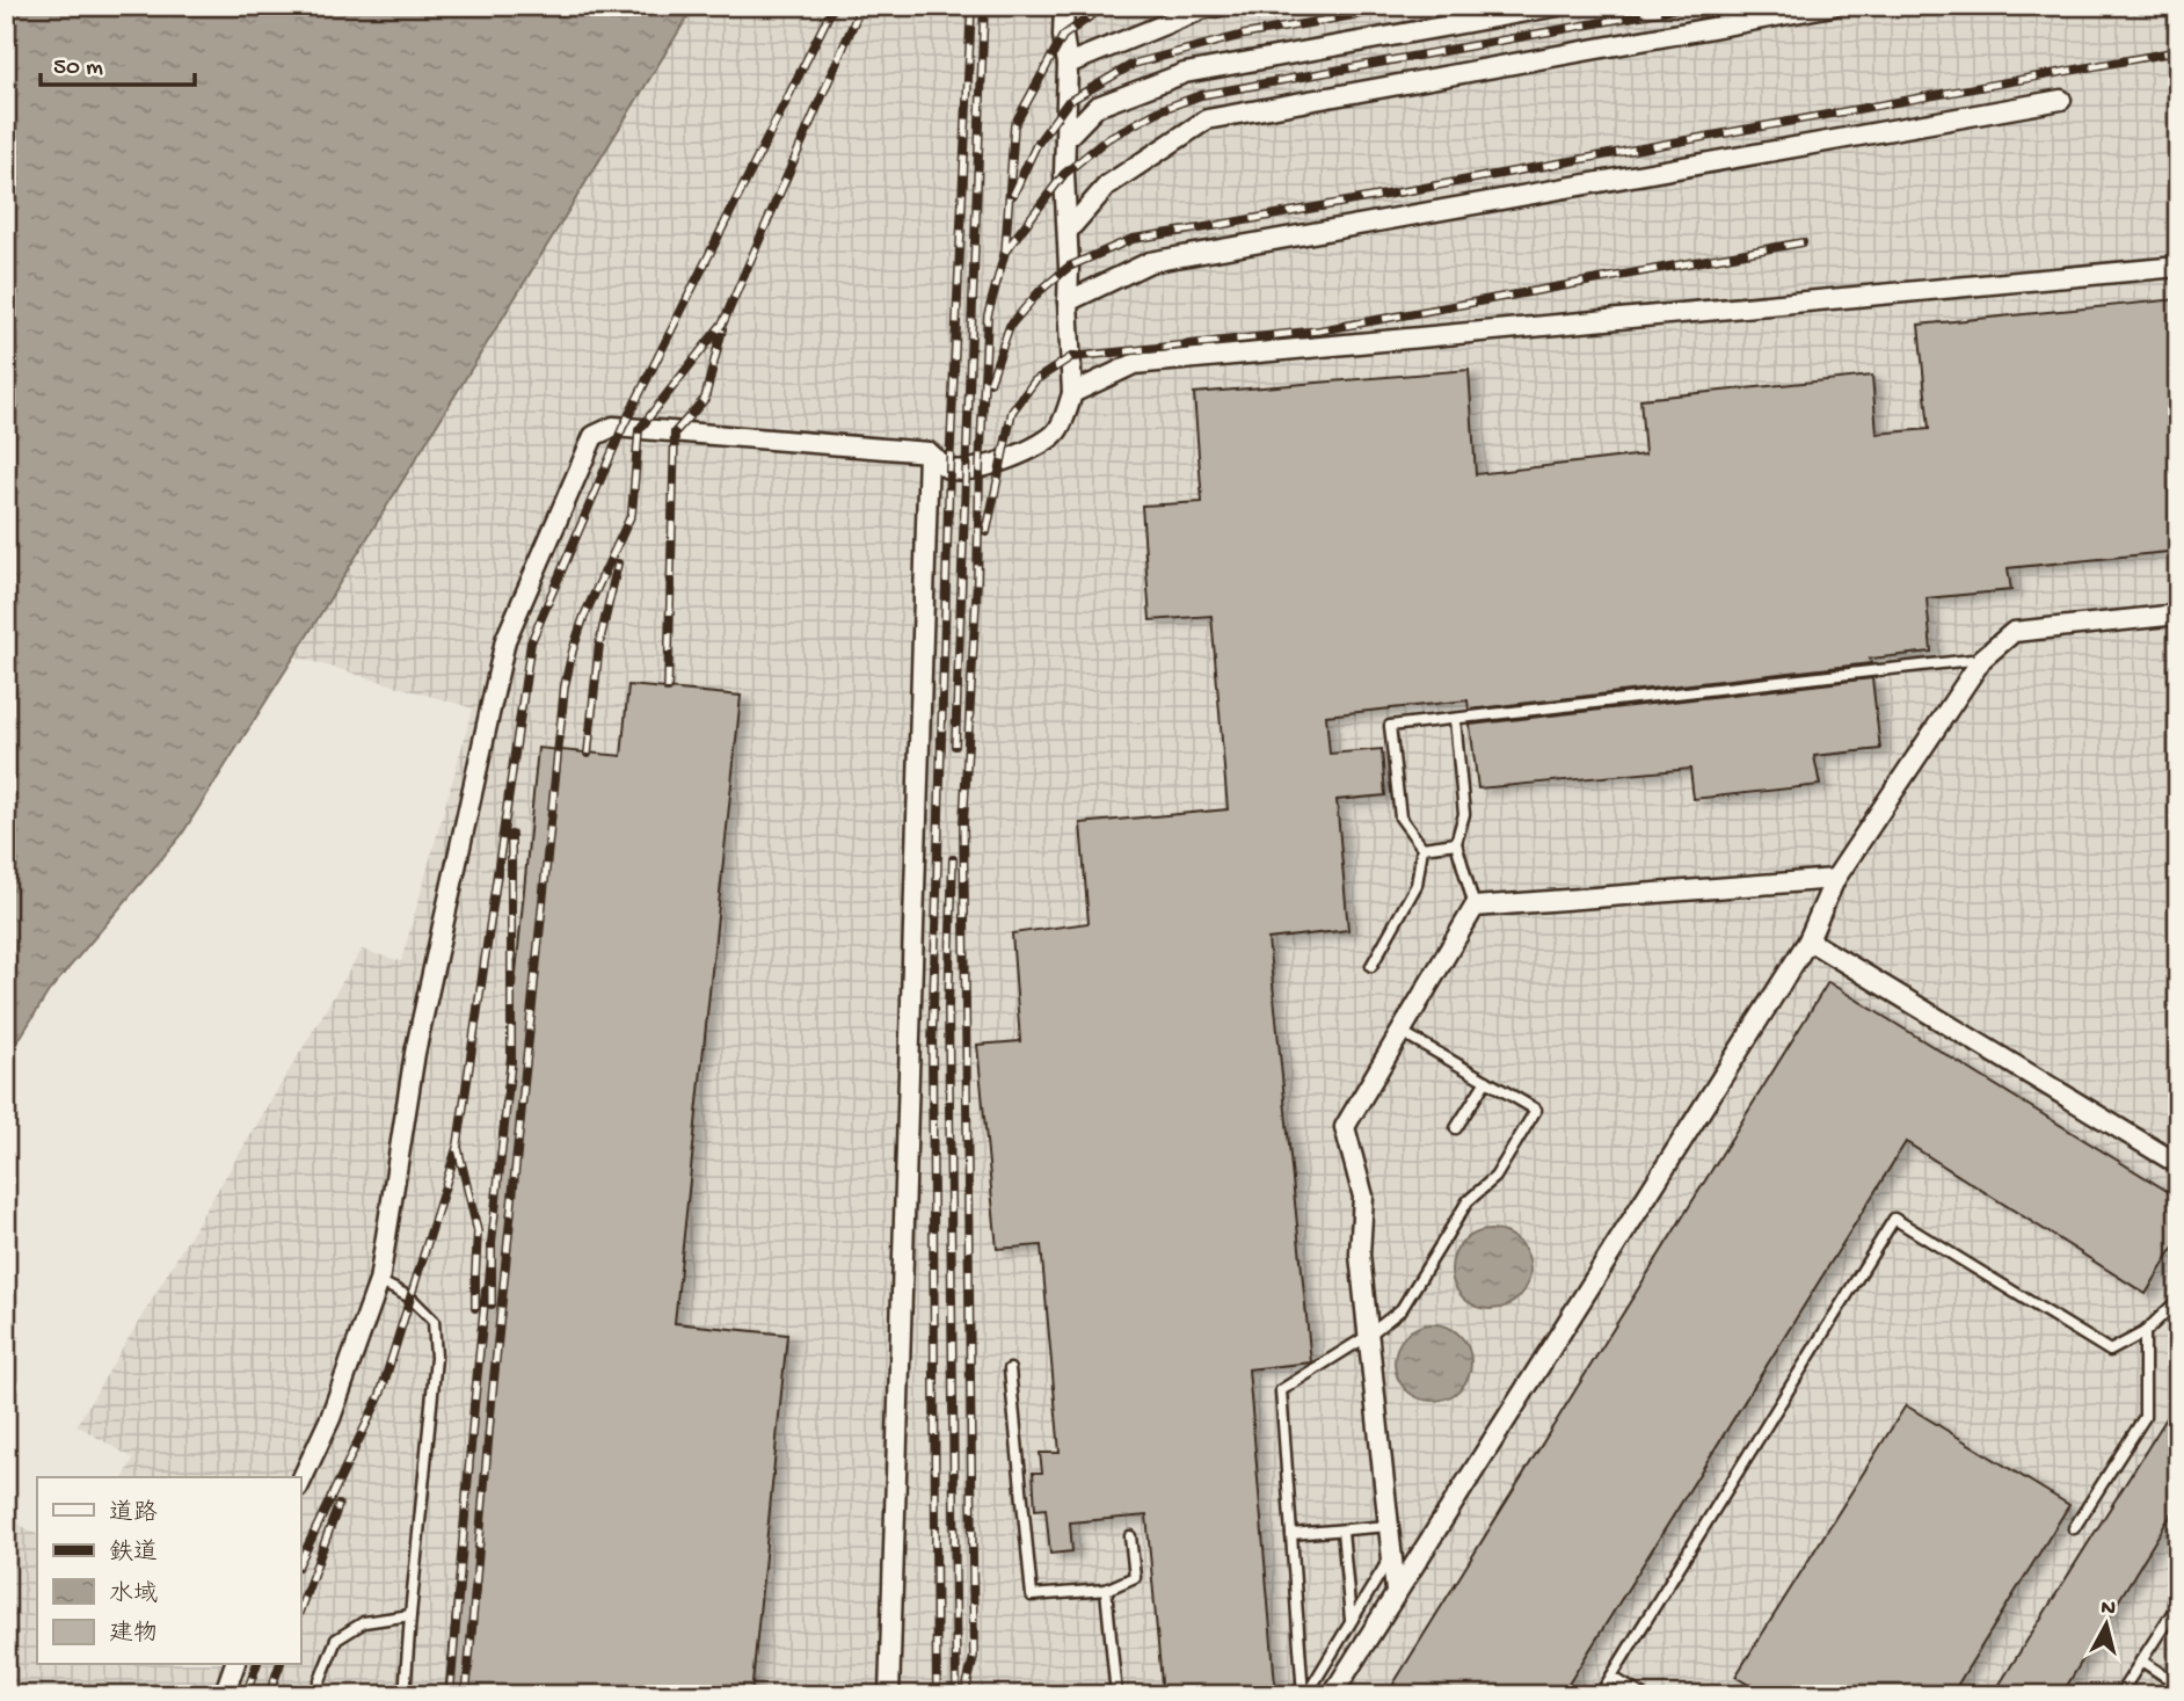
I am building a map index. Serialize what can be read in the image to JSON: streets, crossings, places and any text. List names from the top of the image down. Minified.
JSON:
{"legend":["道路","鉄道","水域","建物"],"scale_bar":"50 m","north":"top"}
